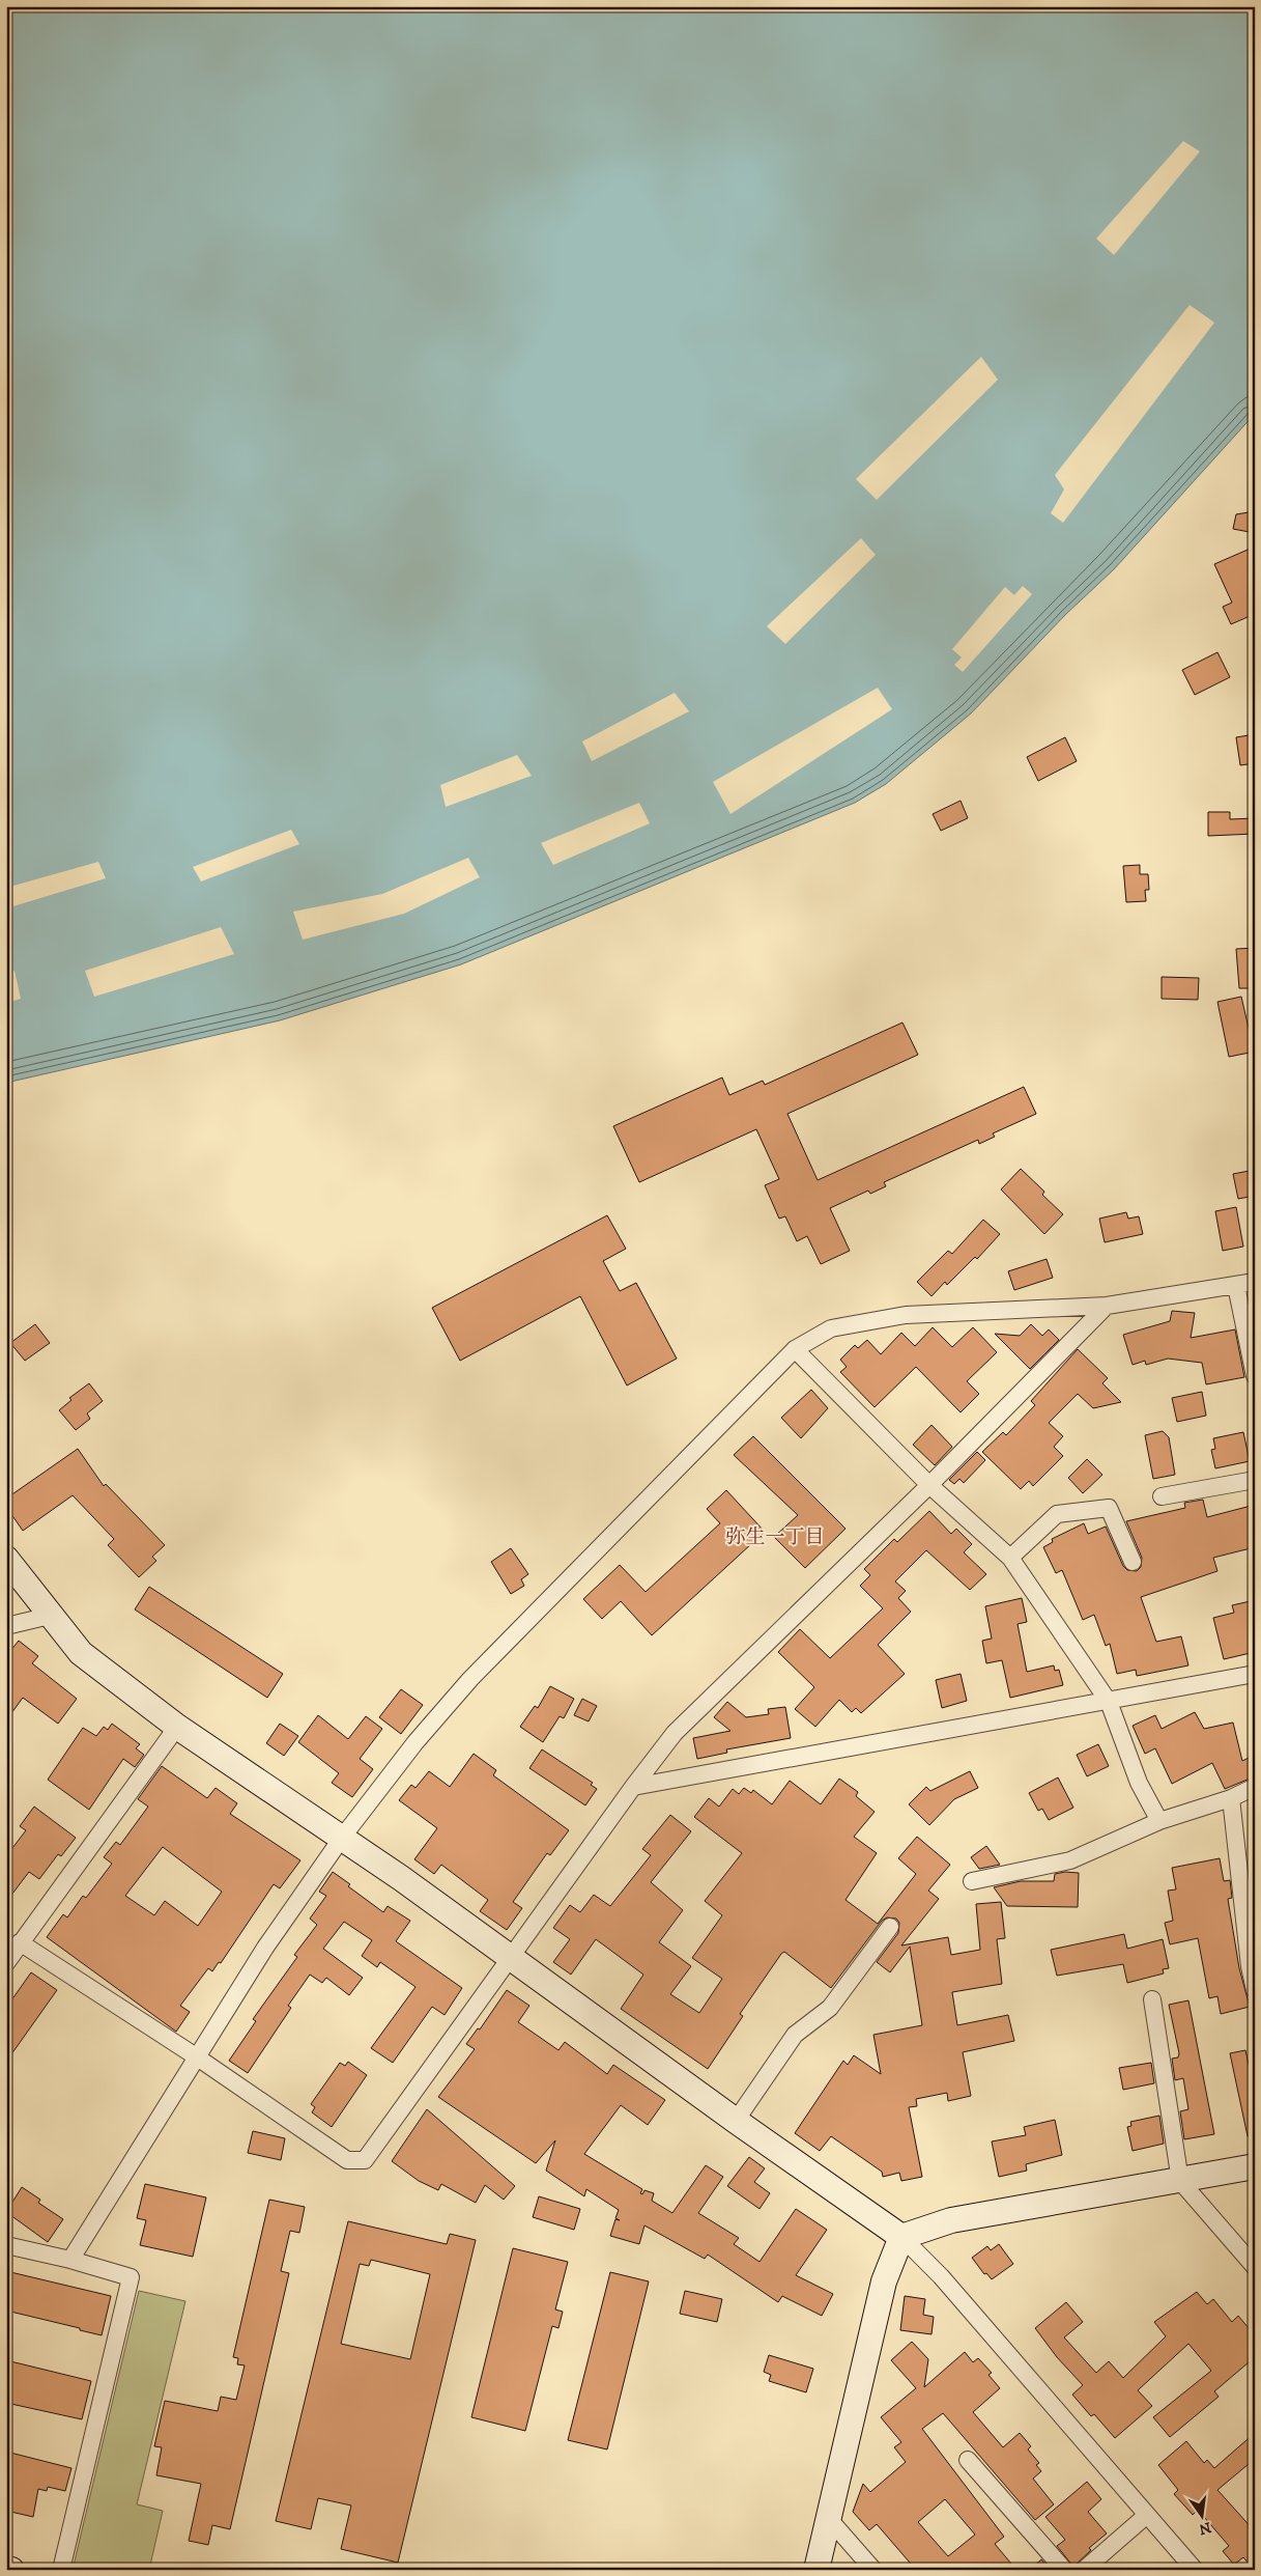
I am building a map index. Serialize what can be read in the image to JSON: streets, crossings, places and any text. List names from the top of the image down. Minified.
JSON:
{"districts":["弥生一丁目"],"north":"bottom"}
